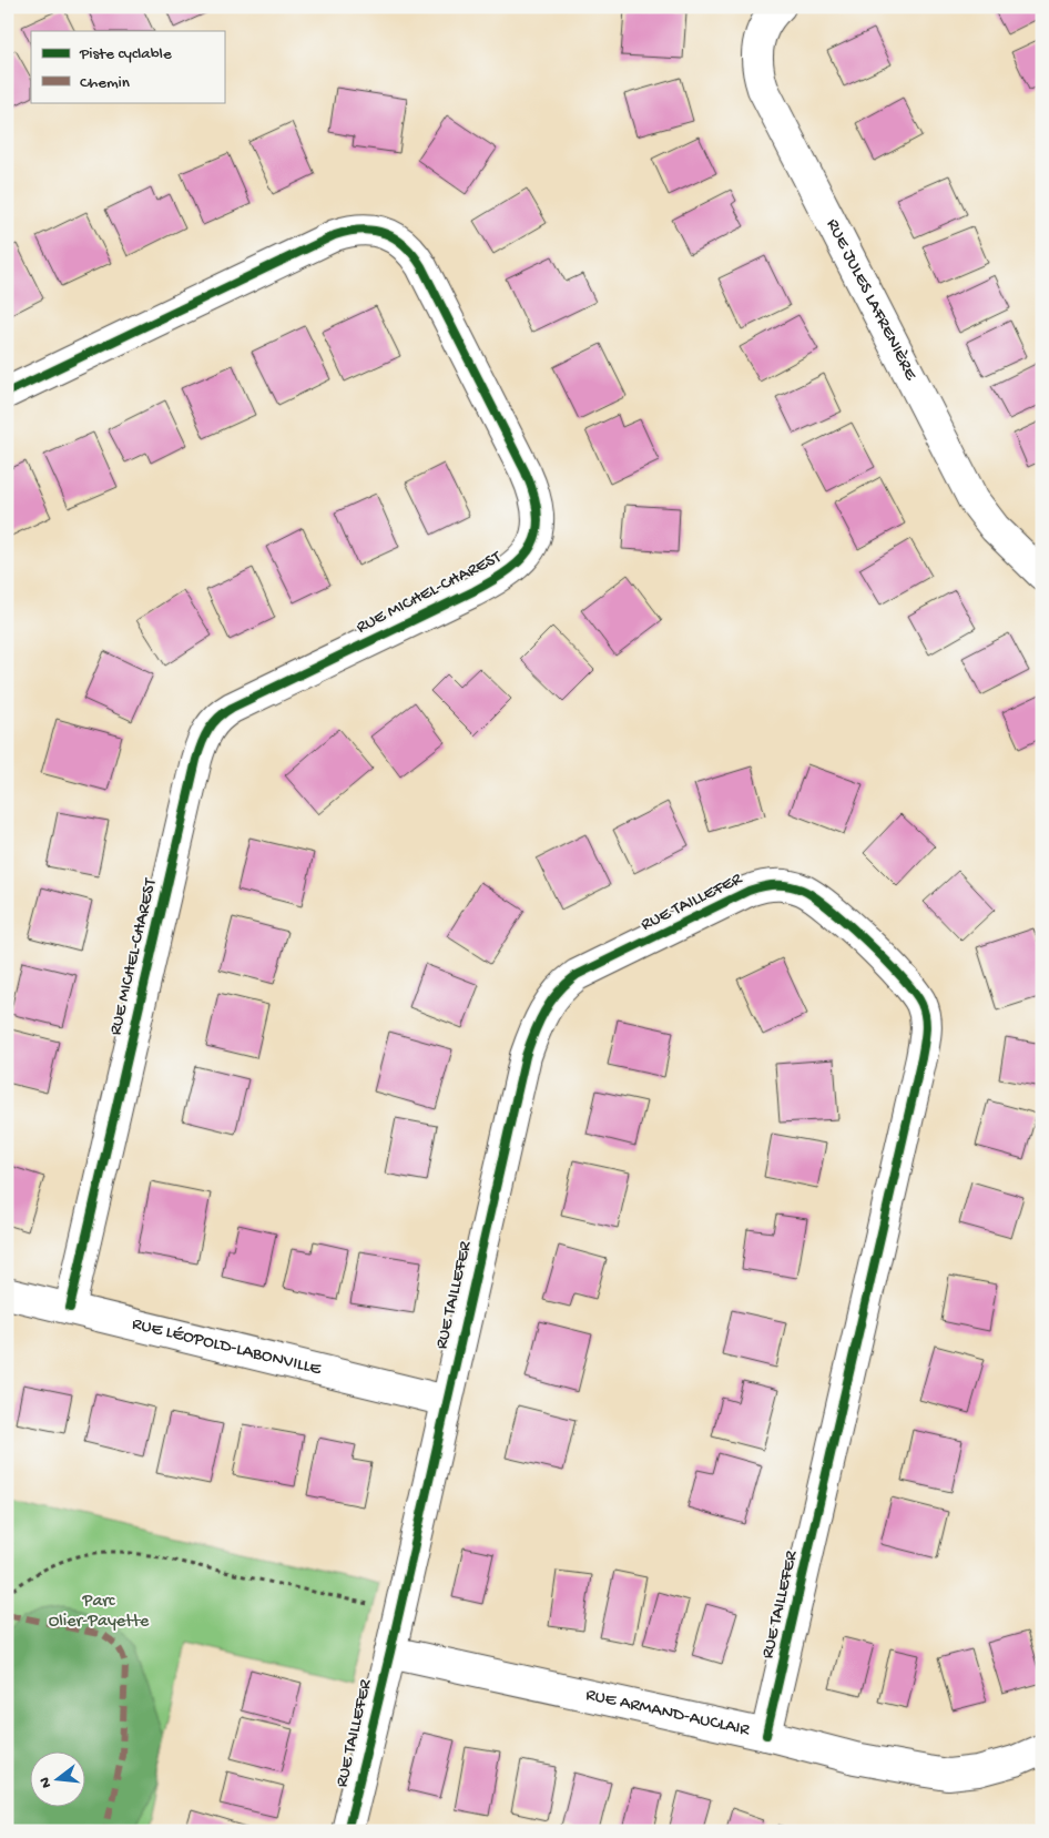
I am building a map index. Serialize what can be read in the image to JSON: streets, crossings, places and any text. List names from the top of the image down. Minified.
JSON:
{"streets":{"street":["RUE JULES LAFRENIÈRE","RUE MICHEL-CHAREST","RUE TAILLEFER","RUE LÉOPOLD-LABONVILLE","RUE ARMAND-AUCLAIR"]},"crossings":[["RUE MICHEL-CHAREST","RUE LÉOPOLD-LABONVILLE"],["RUE TAILLEFER","RUE LÉOPOLD-LABONVILLE"],["RUE TAILLEFER","RUE ARMAND-AUCLAIR"]],"parks":["Parc Olier-Payette"],"legend":["Piste cyclable","Chemin"],"north":"left"}
